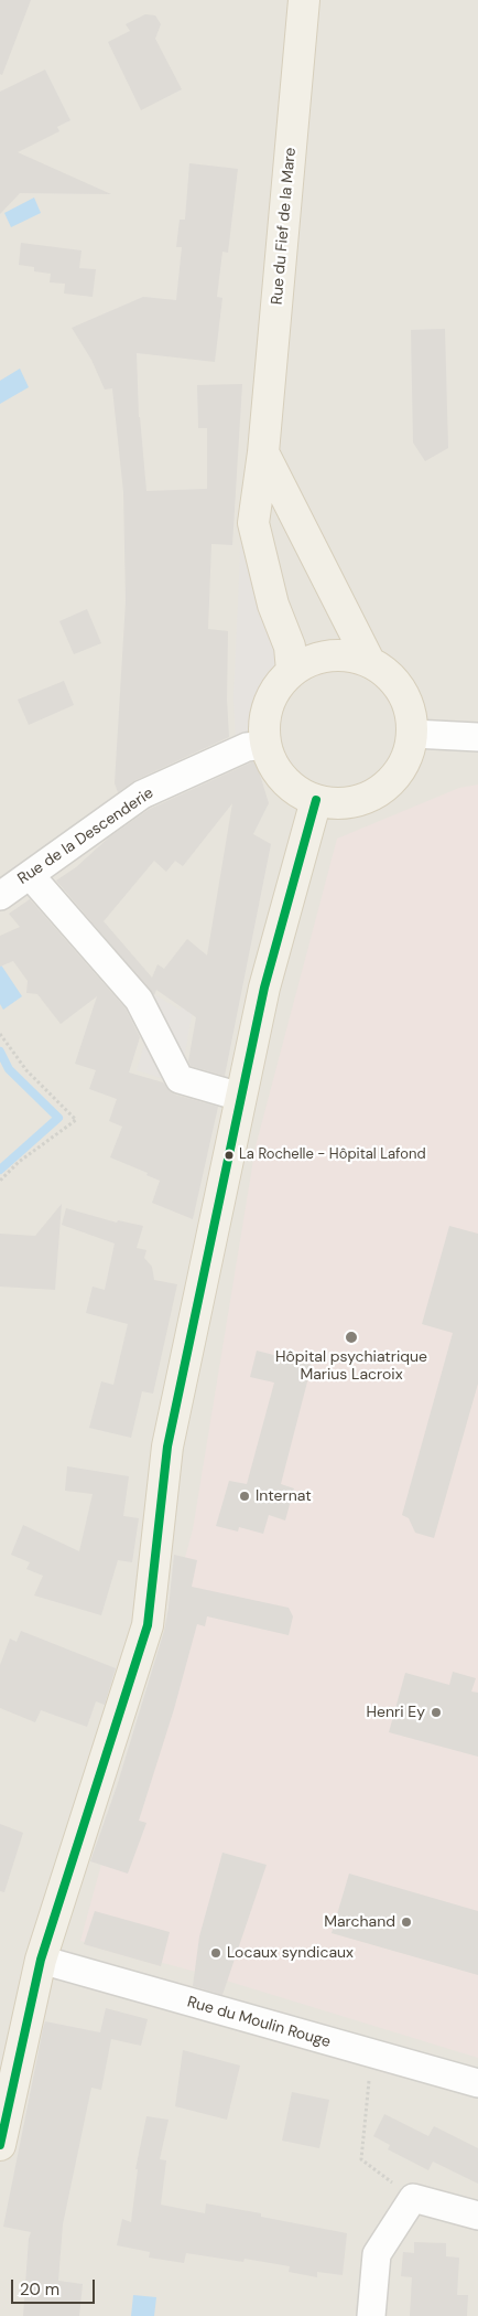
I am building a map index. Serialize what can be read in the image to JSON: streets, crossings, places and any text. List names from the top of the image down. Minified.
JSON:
{"streets":{"main road":["Rue du Fief de la Mare"],"street":["Rue de la Descenderie","Rue du Moulin Rouge"]},"crossings":[["Rue du Fief de la Mare","Rue de la Descenderie"]],"places":["La Rochelle - Hôpital Lafond","Hôpital psychiatrique Marius Lacroix","Internat","Henri Ey","Marchand","Locaux syndicaux"],"scale_bar":"20 m"}
